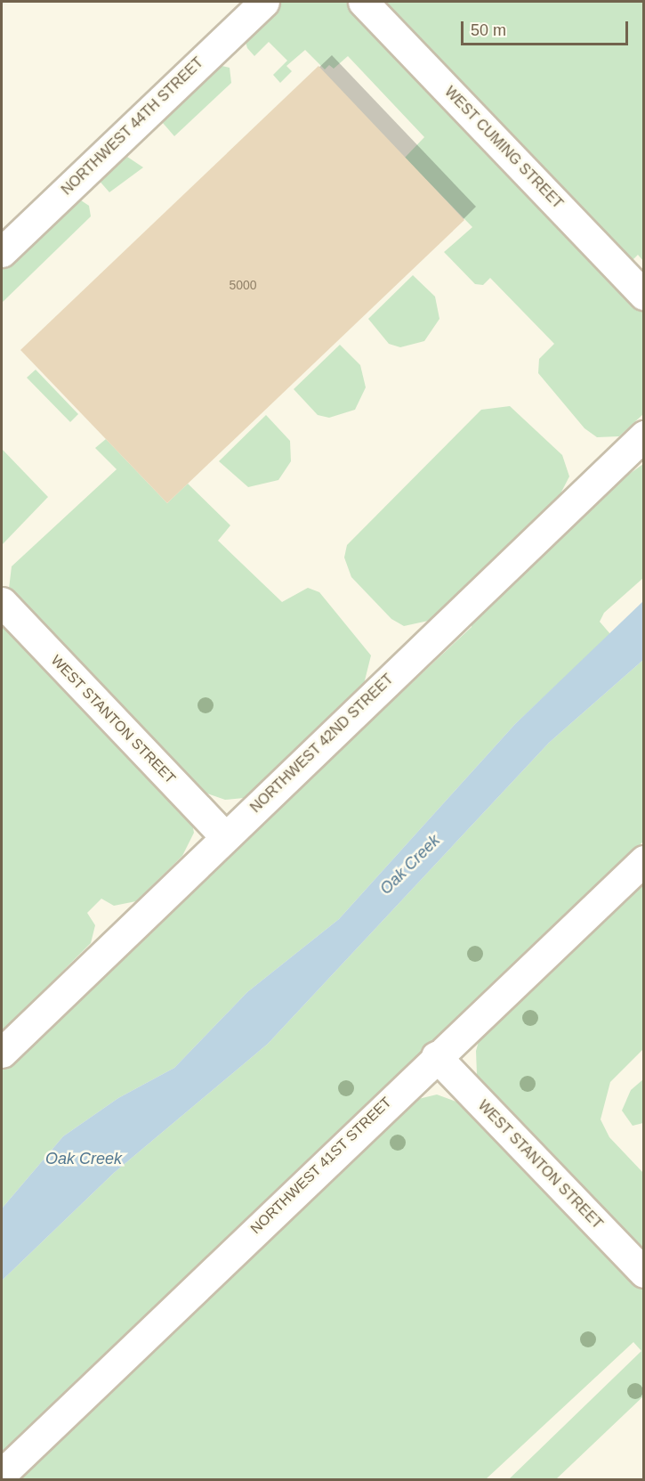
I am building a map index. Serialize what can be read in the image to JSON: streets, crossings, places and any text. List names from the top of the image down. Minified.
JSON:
{"streets":{"street":["NORTHWEST 44TH STREET","WEST CUMING STREET","WEST STANTON STREET","NORTHWEST 42ND STREET","NORTHWEST 41ST STREET"]},"crossings":[["WEST STANTON STREET","NORTHWEST 42ND STREET"],["WEST STANTON STREET","NORTHWEST 41ST STREET"]],"water":["Oak Creek"],"house_numbers":["5000"],"scale_bar":"50 m"}
